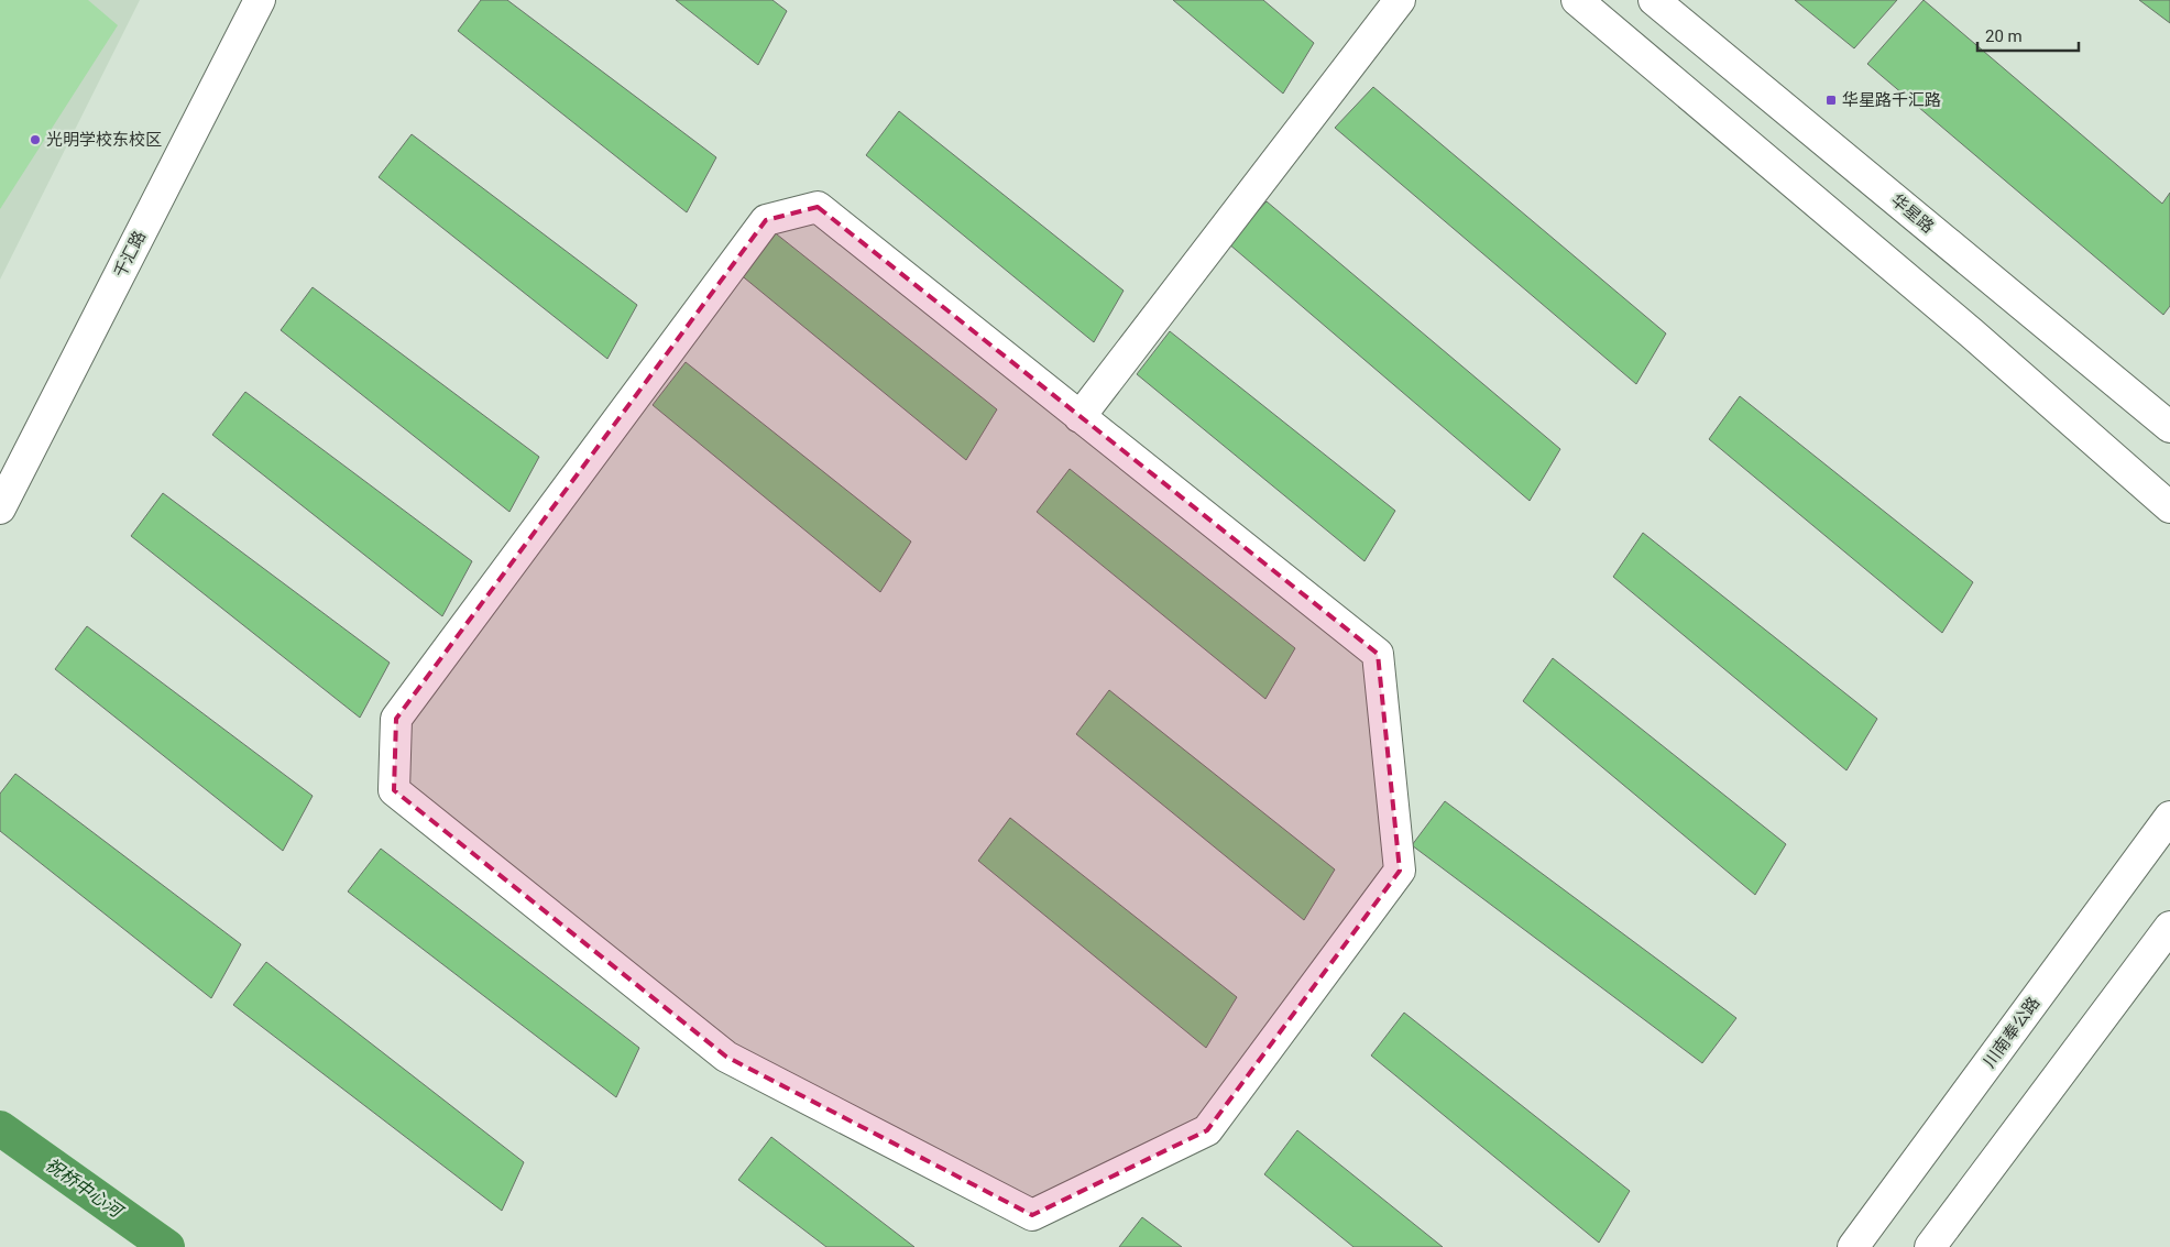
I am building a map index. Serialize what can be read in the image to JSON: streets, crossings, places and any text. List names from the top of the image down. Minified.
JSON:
{"streets":{"street":["华星路","千汇路","川南奉公路"]},"water":["祝桥中心河"],"places":{"transit":["华星路千汇路"],"other":["光明学校东校区"]},"scale_bar":"20 m"}
